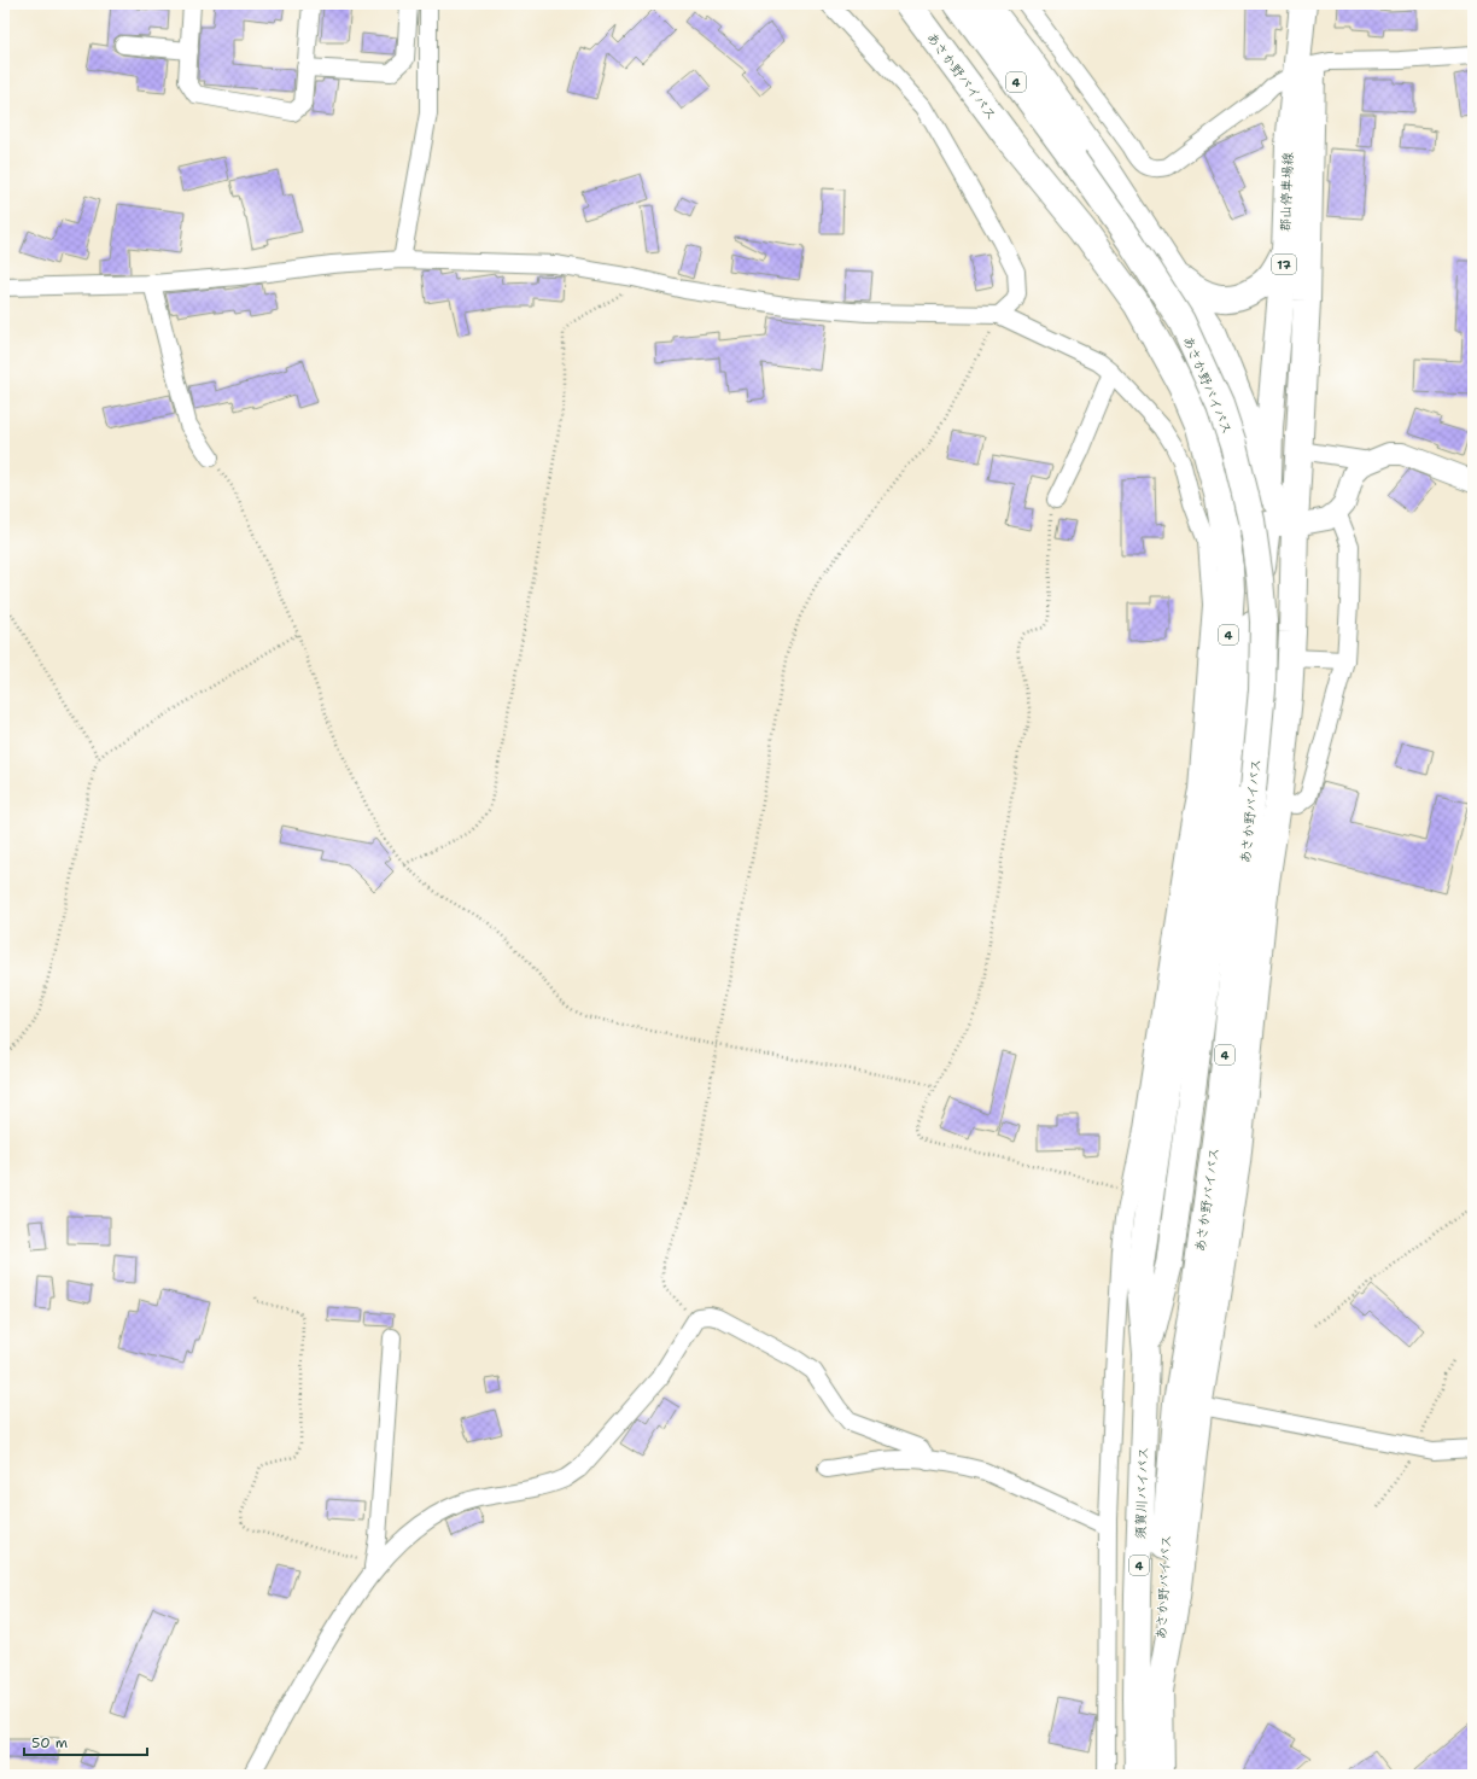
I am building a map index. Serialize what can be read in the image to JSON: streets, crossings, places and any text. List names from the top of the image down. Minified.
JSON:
{"streets":{"main road":["あさか野バイパス","4","郡山停車場線","17","須賀川バイパス"]},"crossings":[["あさか野バイパス","郡山停車場線"],["あさか野バイパス","須賀川バイパス"],["郡山停車場線","須賀川バイパス"]],"scale_bar":"50 m"}
